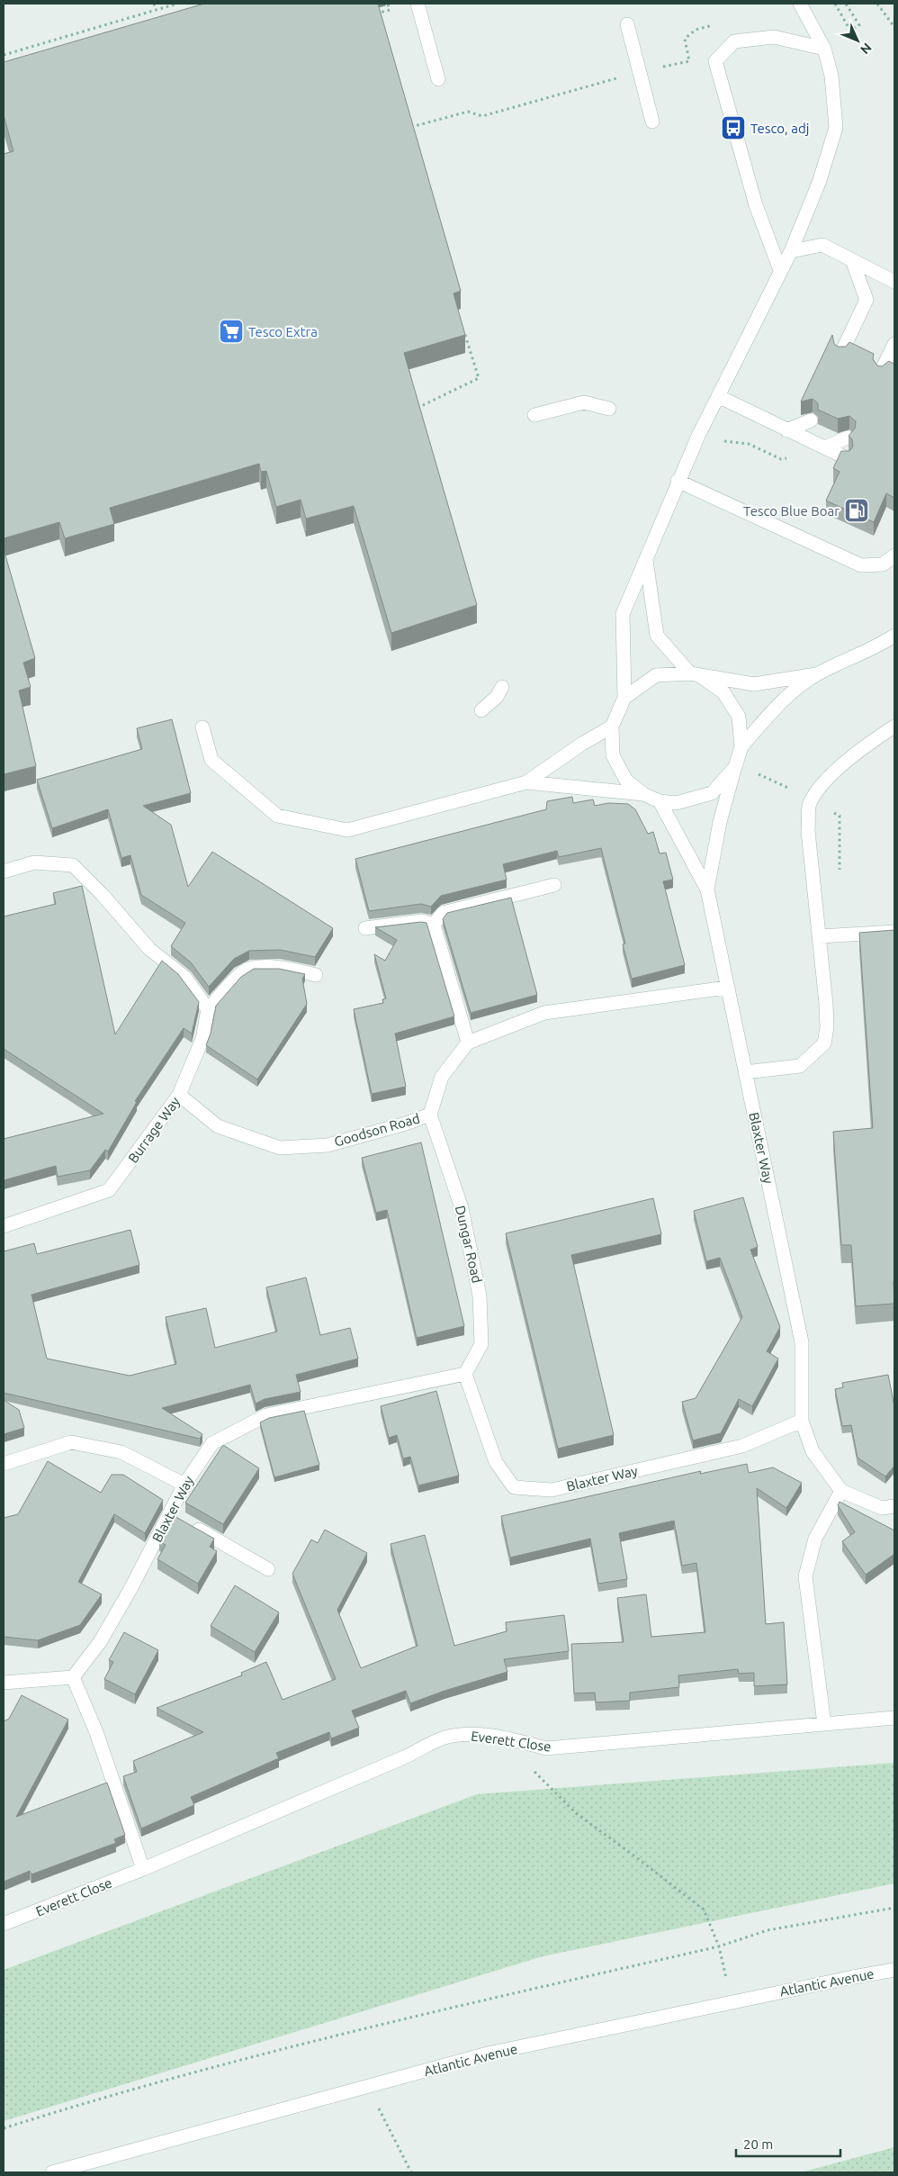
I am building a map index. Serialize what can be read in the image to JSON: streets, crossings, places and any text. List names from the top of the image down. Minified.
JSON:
{"streets":{"street":["Burrage Way","Goodson Road","Blaxter Way","Dungar Road","Everett Close","Atlantic Avenue"]},"crossings":[["Burrage Way","Goodson Road"],["Goodson Road","Dungar Road"],["Blaxter Way","Dungar Road"]],"places":{"bus stop":["Tesco, adj"],"supermarket":["Tesco Extra"],"fuel station":["Tesco Blue Boar"]},"scale_bar":"20 m","north":"bottom right"}
